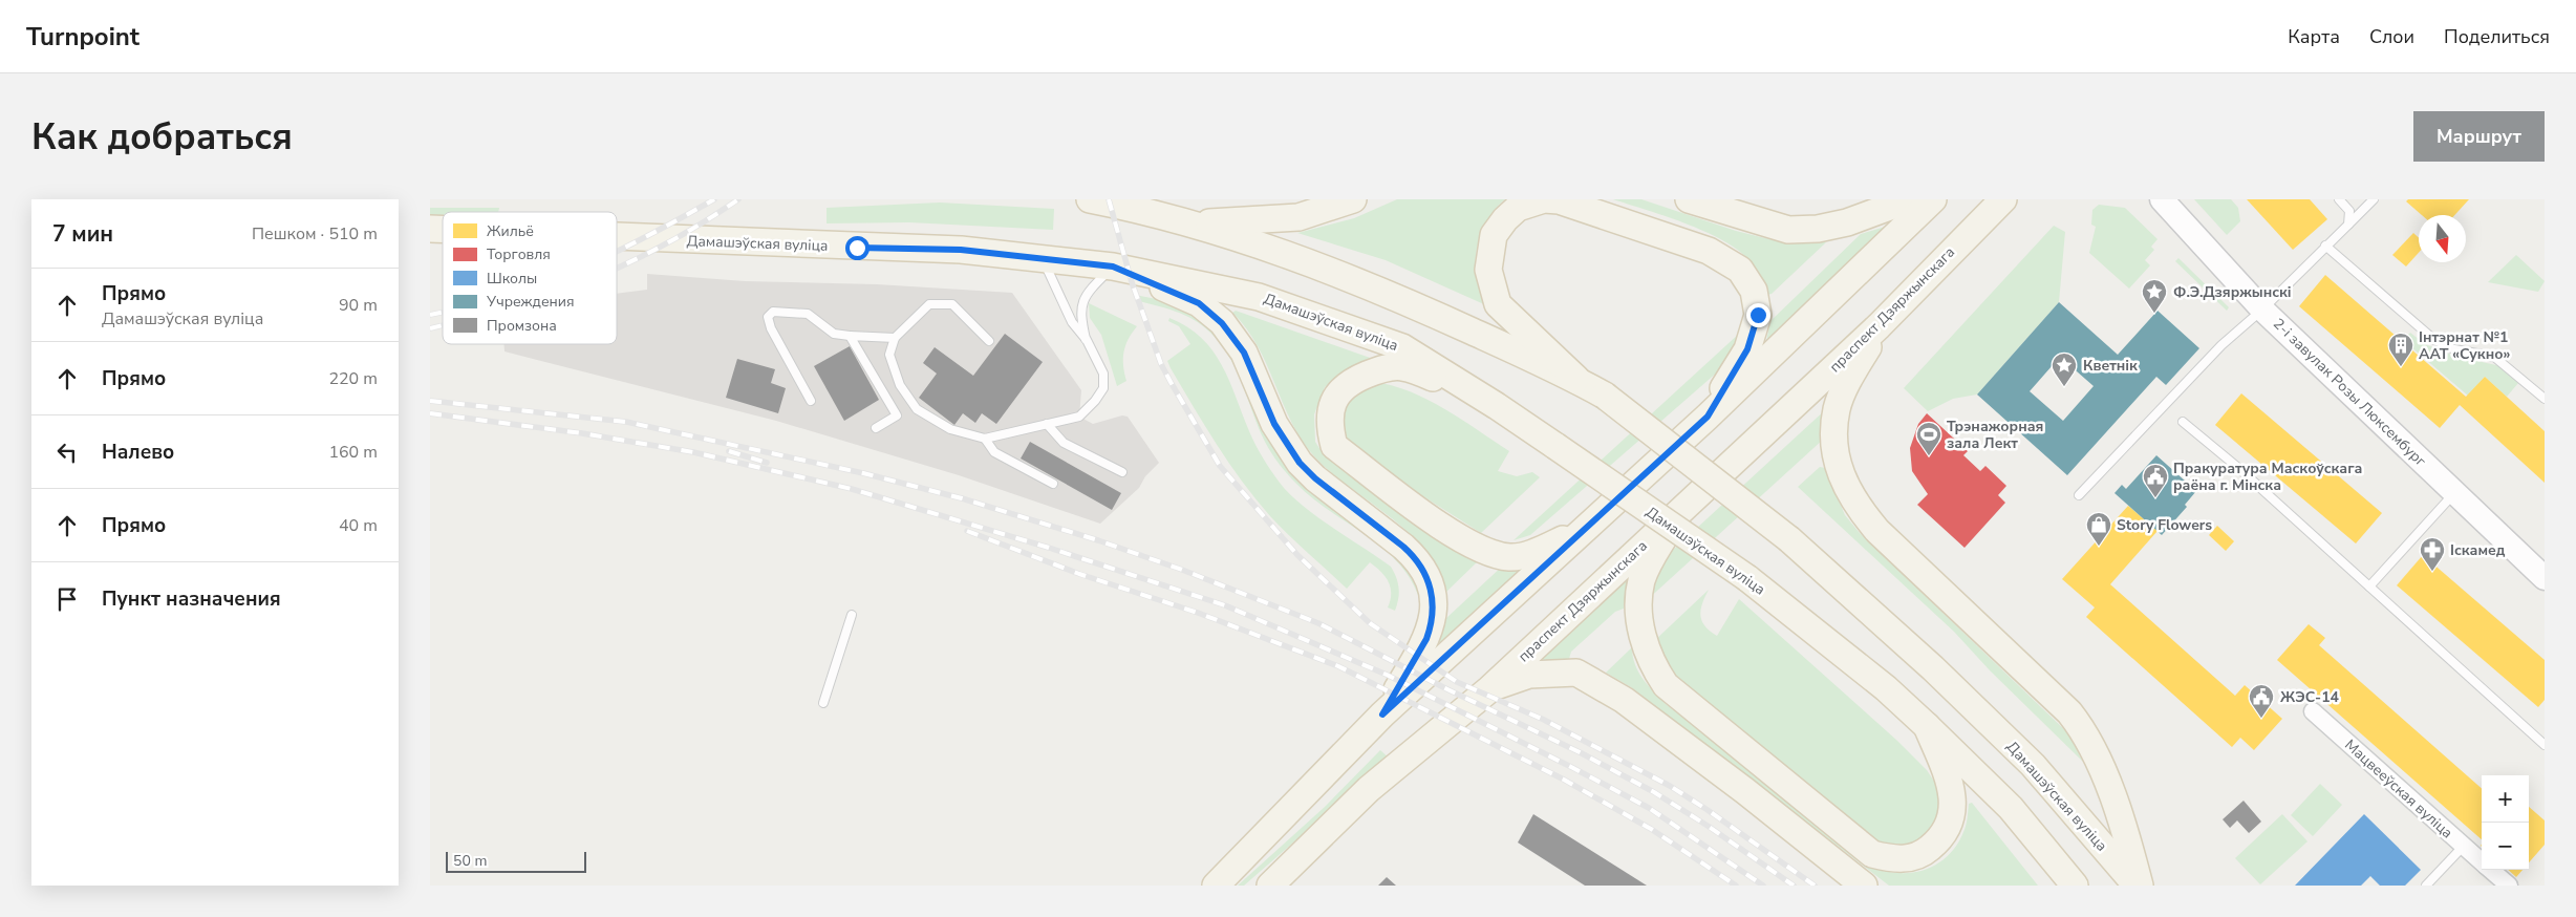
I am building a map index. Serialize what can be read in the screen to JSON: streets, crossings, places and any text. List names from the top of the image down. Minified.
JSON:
{"streets":{"main road":["Дамашэўская вуліца","праспект Дзяржынскага","2-і завулак Розы Люксембург"],"street":["Мацвееўская вуліца"]},"places":{"place":["Ф.Э.Дзяржынскі","Кветнік"],"building":["Інтэрнат №1 ААТ «Сукно»"],"sports":["Трэнажорная зала Лект"],"public building":["Пракуратура Маскоўскага раёна г. Мінска","ЖЭС-14"],"shop":["Story Flowers"],"pharmacy":["Іскамед"]},"legend":["Жильё","Торговля","Школы","Учреждения","Промзона"],"scale_bar":"50 m","north":"bottom","page":{"header":"Turnpoint","nav":["Карта","Слои","Поделиться"],"buttons":"Маршрут","title":"Как добраться","heading":["7 мин","Пешком · 510 m"],"list":[["Прямо","Дамашэўская вуліца","90 m"],["Прямо","220 m"],["Налево","160 m"],["Прямо","40 m"],"Пункт назначения"],"map_buttons":["+","−"],"scale":"50 m"}}
